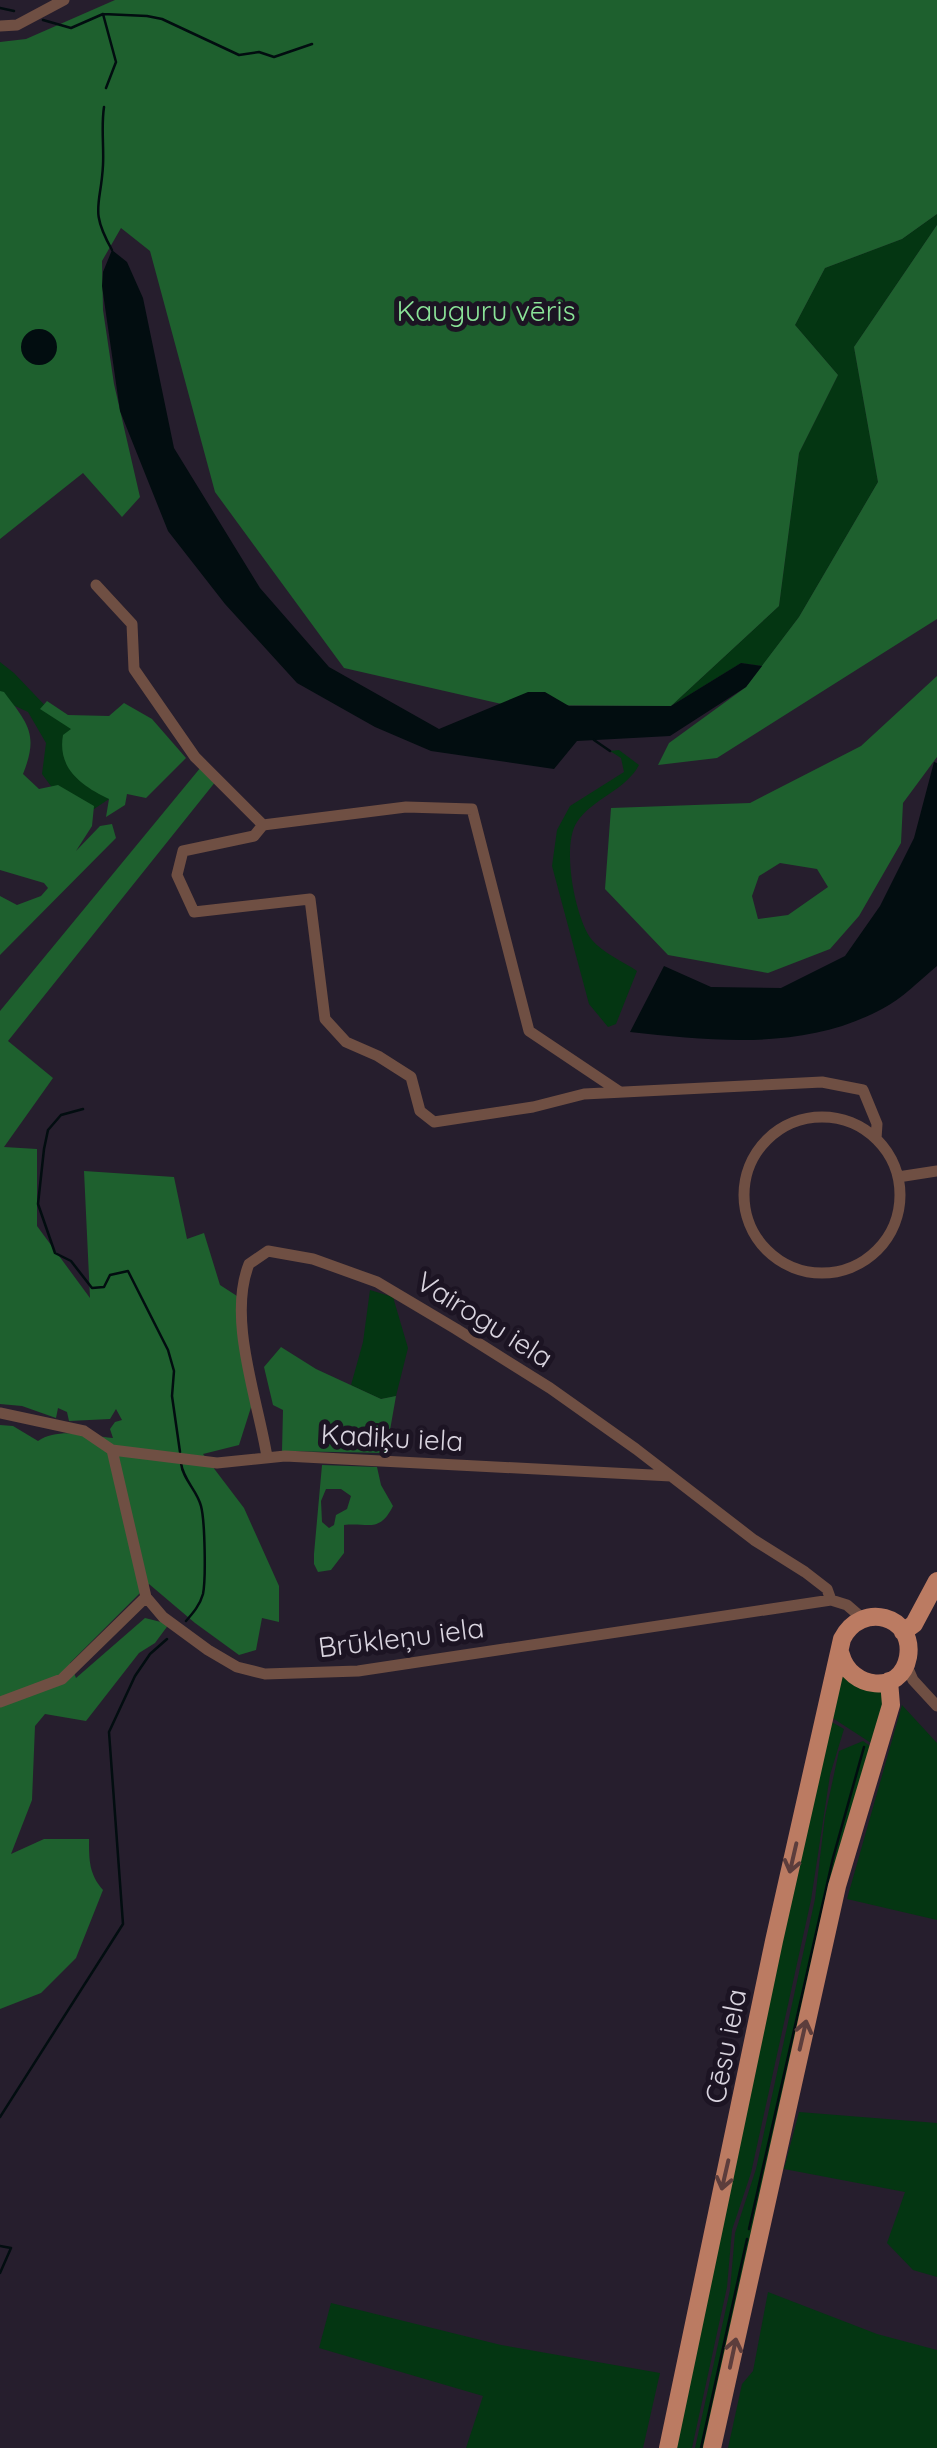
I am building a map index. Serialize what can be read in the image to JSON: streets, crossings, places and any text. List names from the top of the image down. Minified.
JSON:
{"streets":{"main road":["Cēsu iela"],"street":["Vairogu iela","Kadiķu iela","Brūkleņu iela"]},"crossings":[["Vairogu iela","Kadiķu iela"],["Vairogu iela","Brūkleņu iela"]],"parks":["Kauguru vēris"]}
